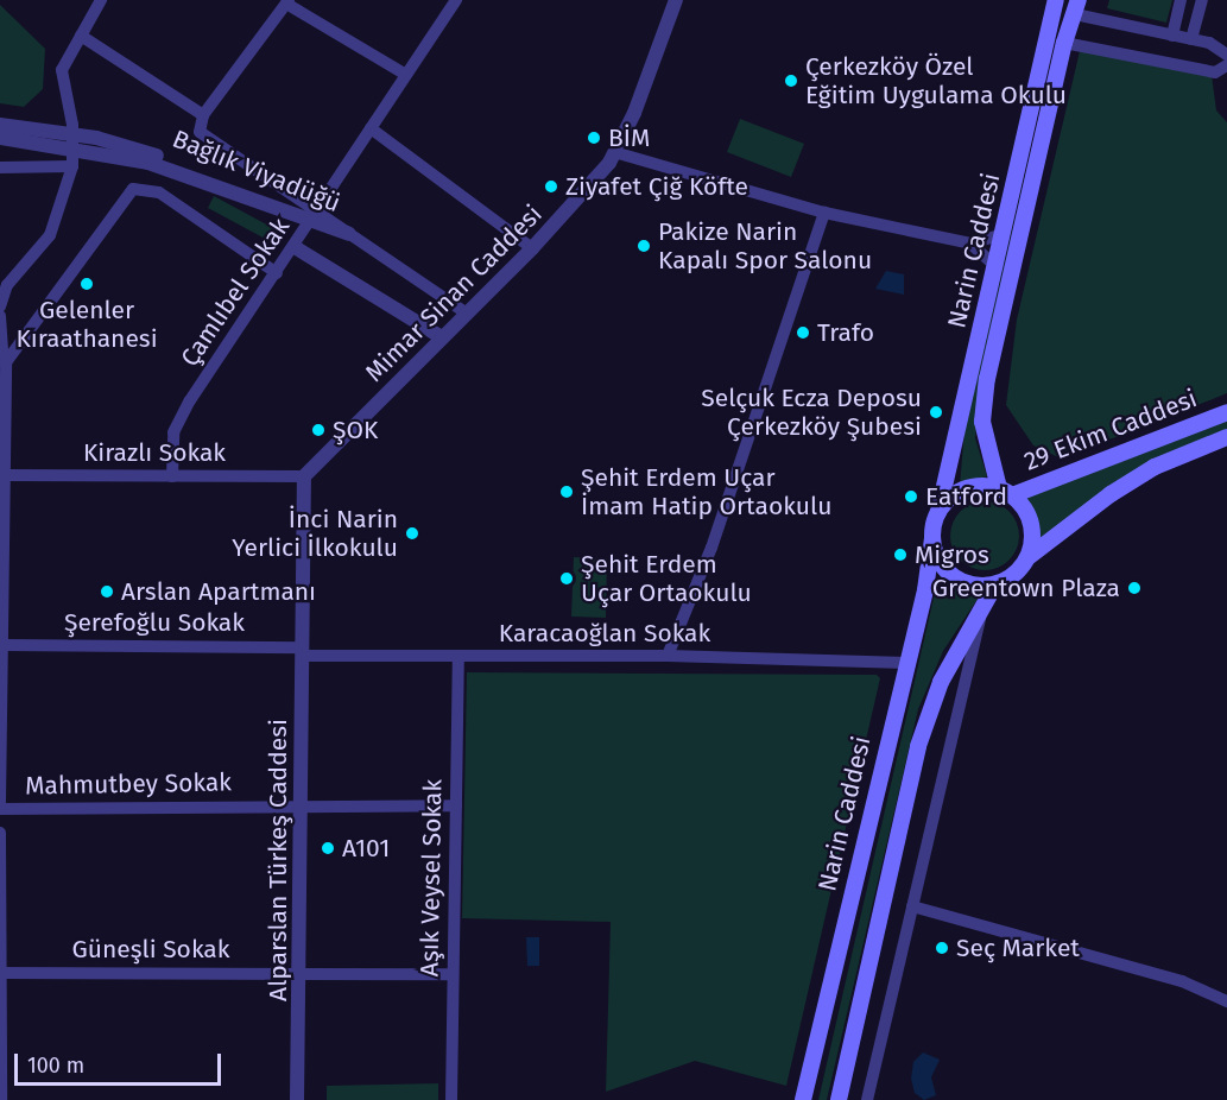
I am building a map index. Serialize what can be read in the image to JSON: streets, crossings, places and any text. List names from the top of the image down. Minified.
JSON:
{"streets":{"main road":["Narin Caddesi","29 Ekim Caddesi"],"street":["Bağlık Viyadüğü","Çamlıbel Sokak","Mimar Sinan Caddesi","Kirazlı Sokak","Şerefoğlu Sokak","Karacaoğlan Sokak","Mahmutbey Sokak","Alparslan Türkeş Caddesi","Aşık Veysel Sokak","Güneşli Sokak"]},"crossings":[["Bağlık Viyadüğü","Çamlıbel Sokak"],["Narin Caddesi","29 Ekim Caddesi"],["Narin Caddesi","Karacaoğlan Sokak"],["Çamlıbel Sokak","Kirazlı Sokak"],["Mimar Sinan Caddesi","Kirazlı Sokak"],["Mimar Sinan Caddesi","Alparslan Türkeş Caddesi"],["Kirazlı Sokak","Alparslan Türkeş Caddesi"],["Şerefoğlu Sokak","Karacaoğlan Sokak"],["Şerefoğlu Sokak","Alparslan Türkeş Caddesi"],["Karacaoğlan Sokak","Alparslan Türkeş Caddesi"],["Karacaoğlan Sokak","Aşık Veysel Sokak"],["Mahmutbey Sokak","Alparslan Türkeş Caddesi"],["Mahmutbey Sokak","Aşık Veysel Sokak"],["Alparslan Türkeş Caddesi","Güneşli Sokak"],["Aşık Veysel Sokak","Güneşli Sokak"]],"places":["Çerkezköy Özel Eğitim Uygulama Okulu","BİM","Ziyafet Çiğ Köfte","Pakize Narin Kapalı Spor Salonu","Gelenler Kıraathanesi","Trafo","Selçuk Ecza Deposu Çerkezköy Şubesi","ŞOK","Şehit Erdem Uçar İmam Hatip Ortaokulu","Eatford","İnci Narin Yerlici İlkokulu","Migros","Şehit Erdem Uçar Ortaokulu","Greentown Plaza","Arslan Apartmanı","A101","Seç Market"],"scale_bar":"100 m"}
